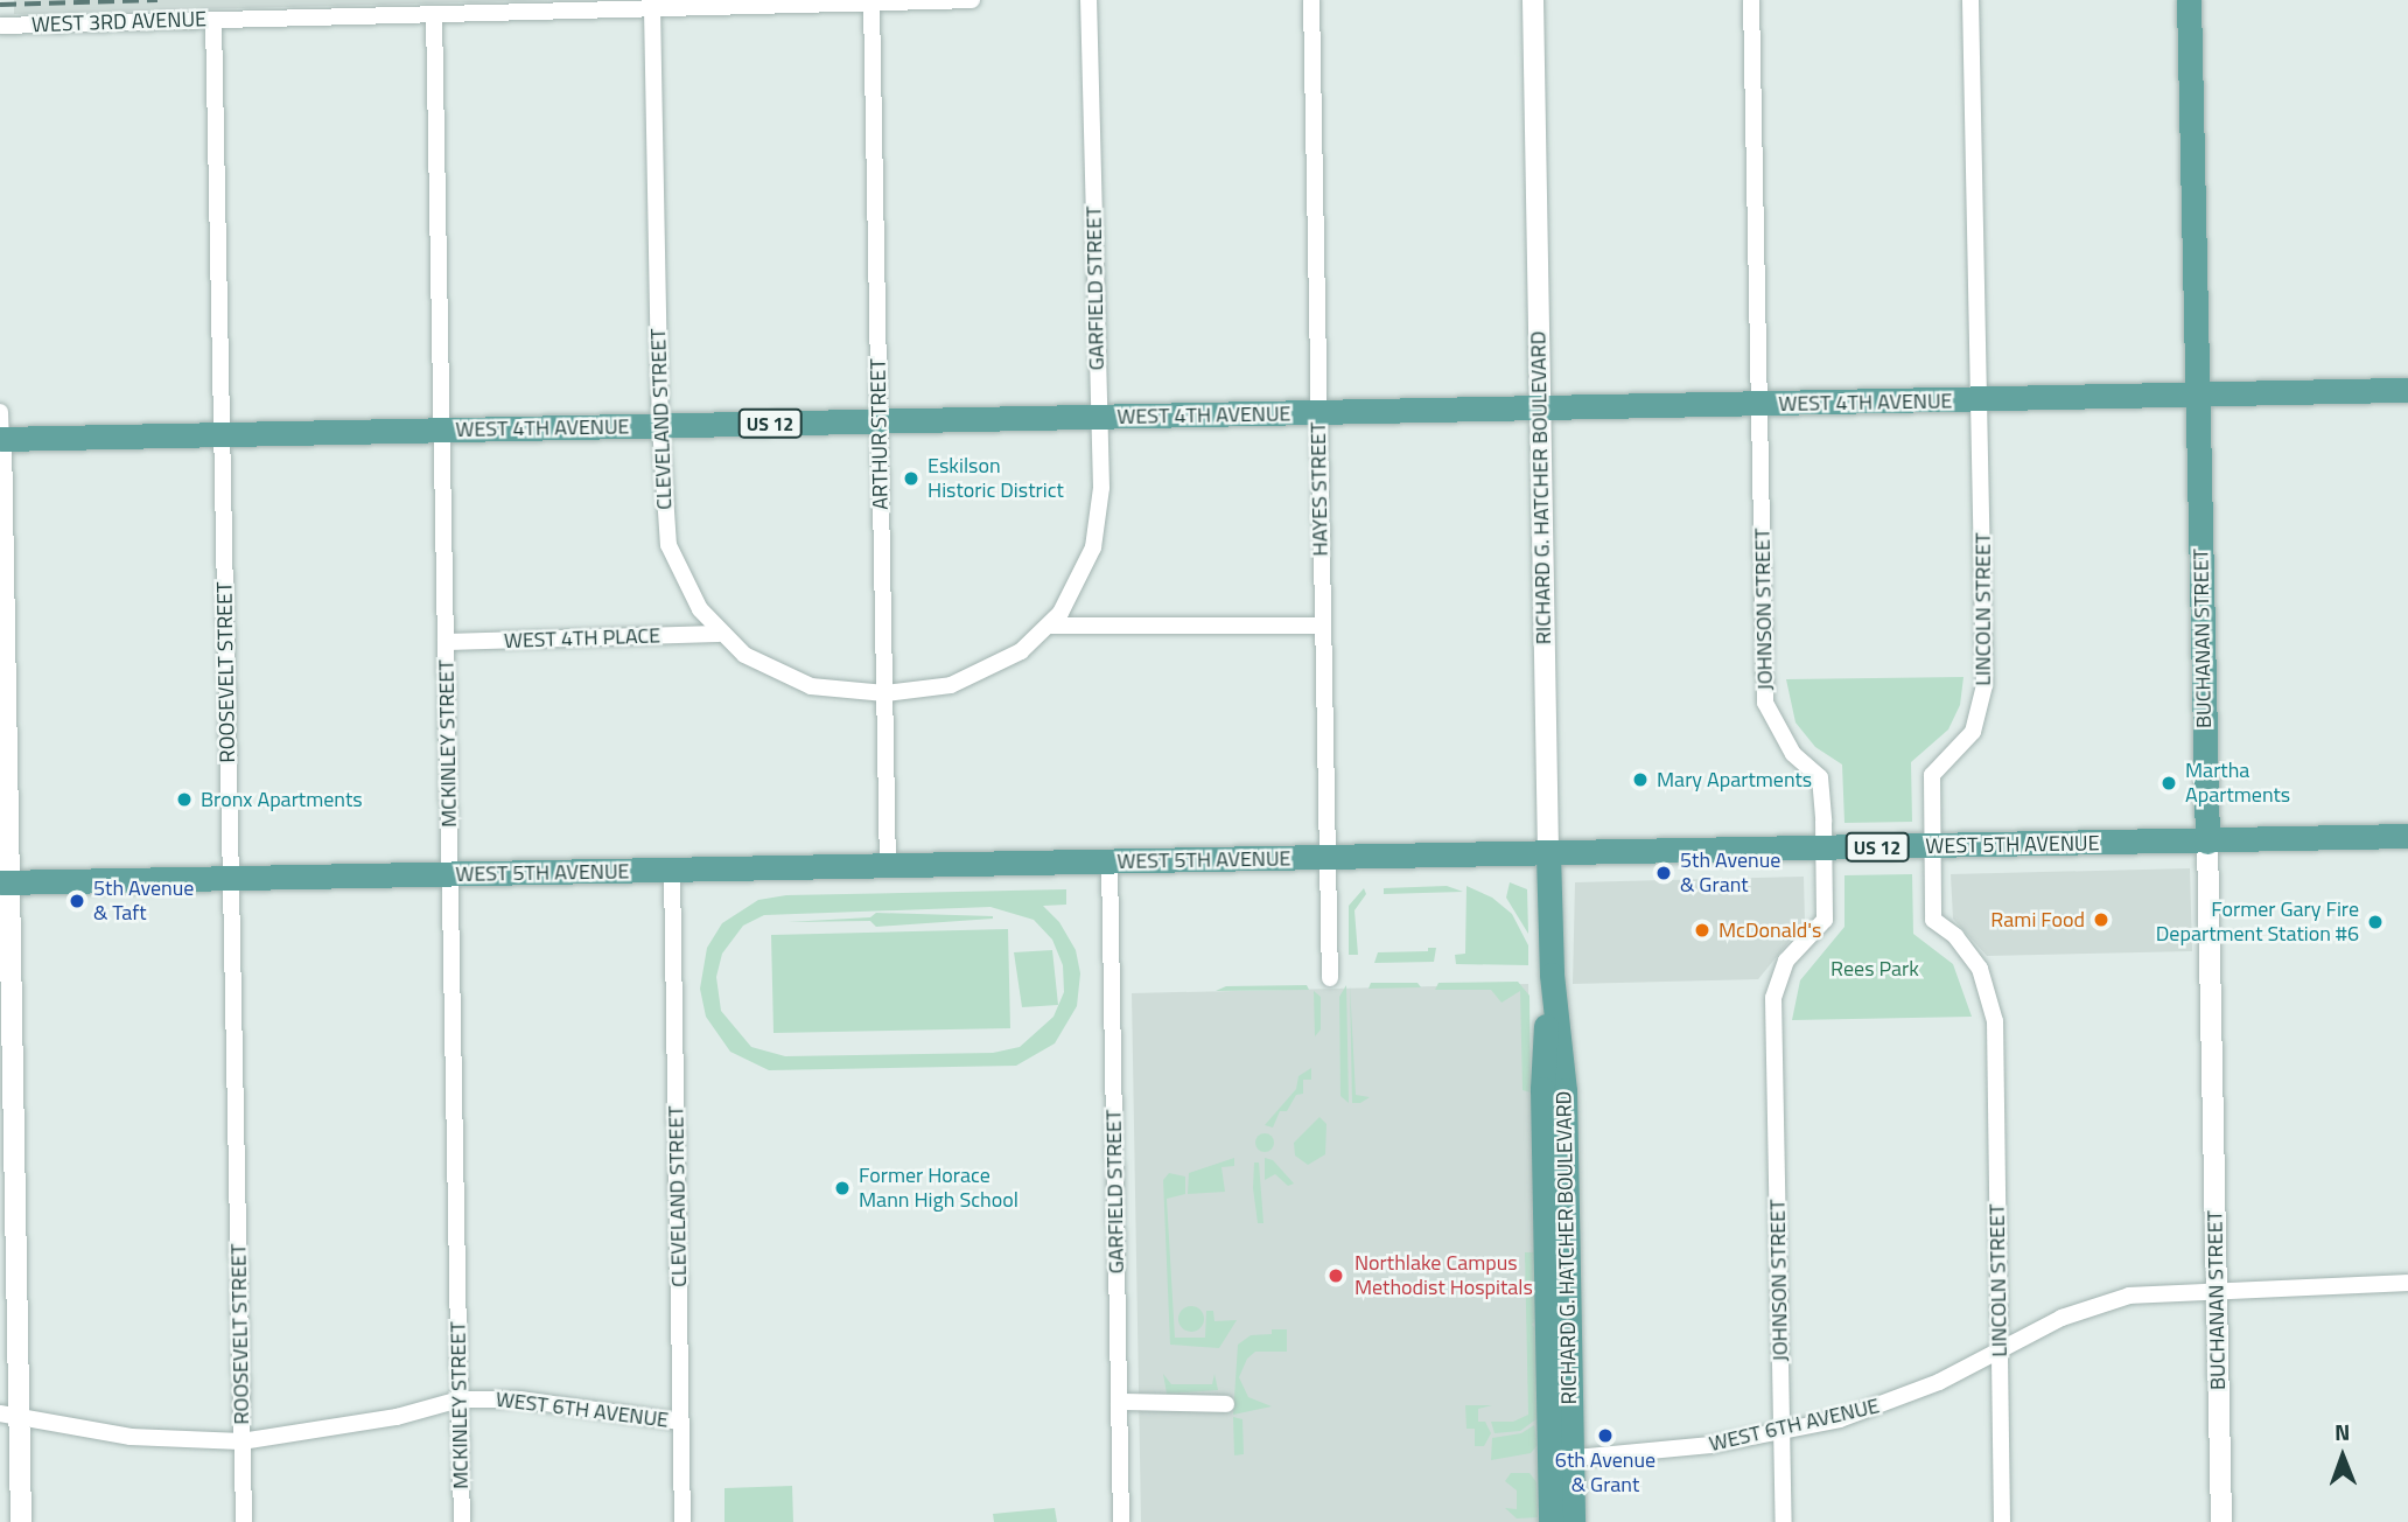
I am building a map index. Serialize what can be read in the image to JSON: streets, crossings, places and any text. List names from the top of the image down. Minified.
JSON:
{"streets":{"main road":["WEST 4TH AVENUE","US 12","RICHARD G. HATCHER BOULEVARD","BUCHANAN STREET","WEST 5TH AVENUE"],"street":["WEST 3RD AVENUE","GARFIELD STREET","CLEVELAND STREET","ARTHUR STREET","HAYES STREET","JOHNSON STREET","LINCOLN STREET","WEST 4TH PLACE","ROOSEVELT STREET","MCKINLEY STREET","WEST 6TH AVENUE"]},"crossings":[["WEST 3RD AVENUE","CLEVELAND STREET"],["WEST 3RD AVENUE","ARTHUR STREET"],["WEST 3RD AVENUE","ROOSEVELT STREET"],["WEST 3RD AVENUE","MCKINLEY STREET"],["GARFIELD STREET","WEST 4TH AVENUE"],["GARFIELD STREET","CLEVELAND STREET"],["GARFIELD STREET","ARTHUR STREET"],["GARFIELD STREET","WEST 5TH AVENUE"],["WEST 4TH AVENUE","CLEVELAND STREET"],["WEST 4TH AVENUE","ARTHUR STREET"],["WEST 4TH AVENUE","RICHARD G. HATCHER BOULEVARD"],["WEST 4TH AVENUE","HAYES STREET"],["WEST 4TH AVENUE","JOHNSON STREET"],["WEST 4TH AVENUE","LINCOLN STREET"],["WEST 4TH AVENUE","BUCHANAN STREET"],["WEST 4TH AVENUE","ROOSEVELT STREET"],["WEST 4TH AVENUE","MCKINLEY STREET"],["CLEVELAND STREET","ARTHUR STREET"],["CLEVELAND STREET","WEST 4TH PLACE"],["CLEVELAND STREET","WEST 5TH AVENUE"],["CLEVELAND STREET","WEST 6TH AVENUE"],["ARTHUR STREET","WEST 5TH AVENUE"],["RICHARD G. HATCHER BOULEVARD","WEST 5TH AVENUE"],["RICHARD G. HATCHER BOULEVARD","WEST 6TH AVENUE"],["HAYES STREET","WEST 5TH AVENUE"],["JOHNSON STREET","WEST 5TH AVENUE"],["JOHNSON STREET","WEST 6TH AVENUE"],["LINCOLN STREET","WEST 5TH AVENUE"],["LINCOLN STREET","WEST 6TH AVENUE"],["WEST 4TH PLACE","MCKINLEY STREET"],["BUCHANAN STREET","WEST 5TH AVENUE"],["BUCHANAN STREET","WEST 6TH AVENUE"],["ROOSEVELT STREET","WEST 5TH AVENUE"],["ROOSEVELT STREET","WEST 6TH AVENUE"],["MCKINLEY STREET","WEST 5TH AVENUE"],["MCKINLEY STREET","WEST 6TH AVENUE"]],"parks":["Rees Park"],"places":["Eskilson Historic District","Mary Apartments","Martha Apartments","Bronx Apartments","5th Avenue & Grant","5th Avenue & Taft","Rami Food","Former Gary Fire Department Station #6","McDonald's","Former Horace Mann High School","Northlake Campus Methodist Hospitals","6th Avenue & Grant"],"north":"top"}
